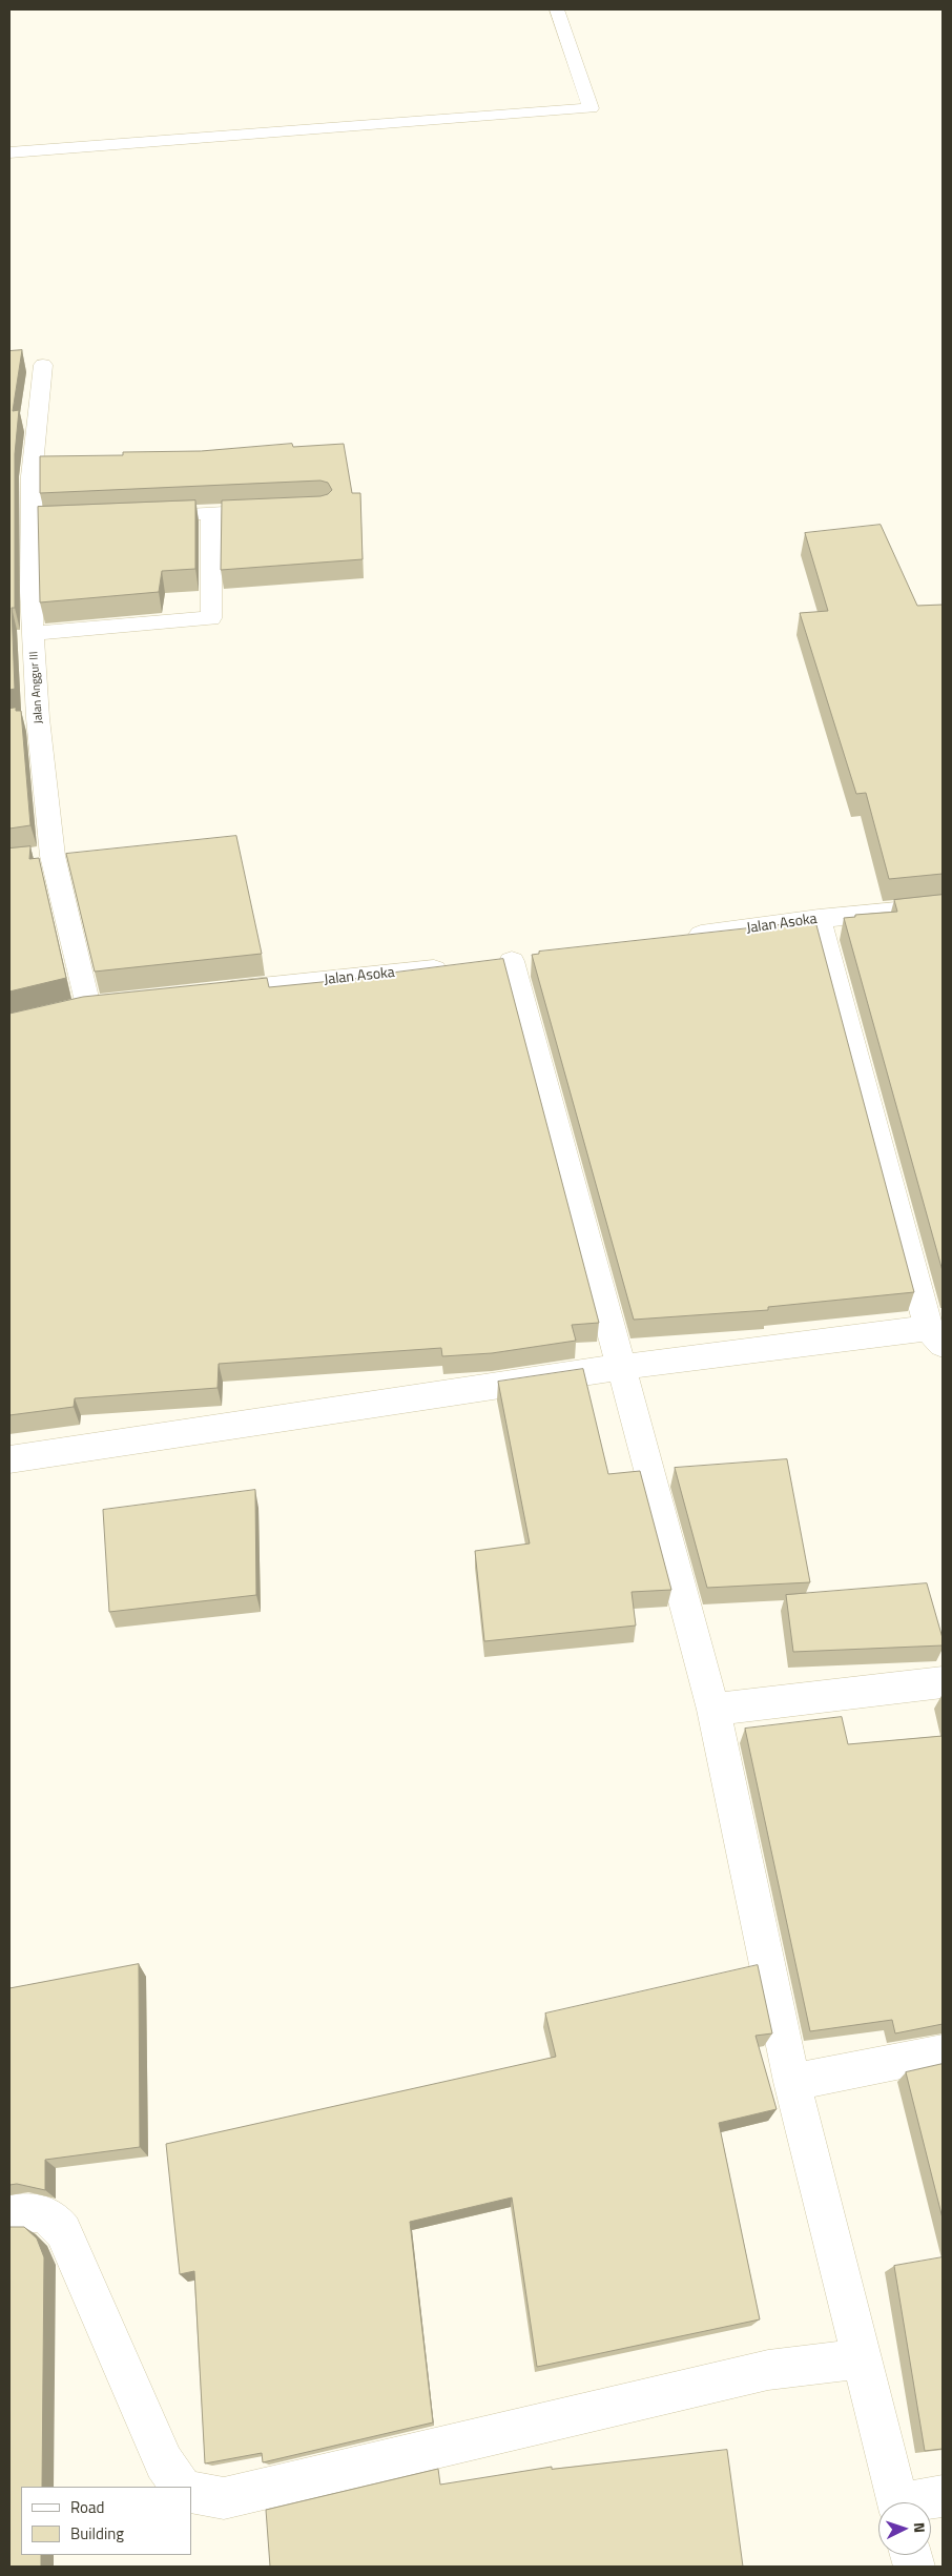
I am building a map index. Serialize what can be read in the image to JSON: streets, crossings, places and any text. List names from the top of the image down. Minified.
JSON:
{"streets":{"street":["Jalan Anggur III","Jalan Asoka"]},"legend":["Road","Building"],"north":"right"}
